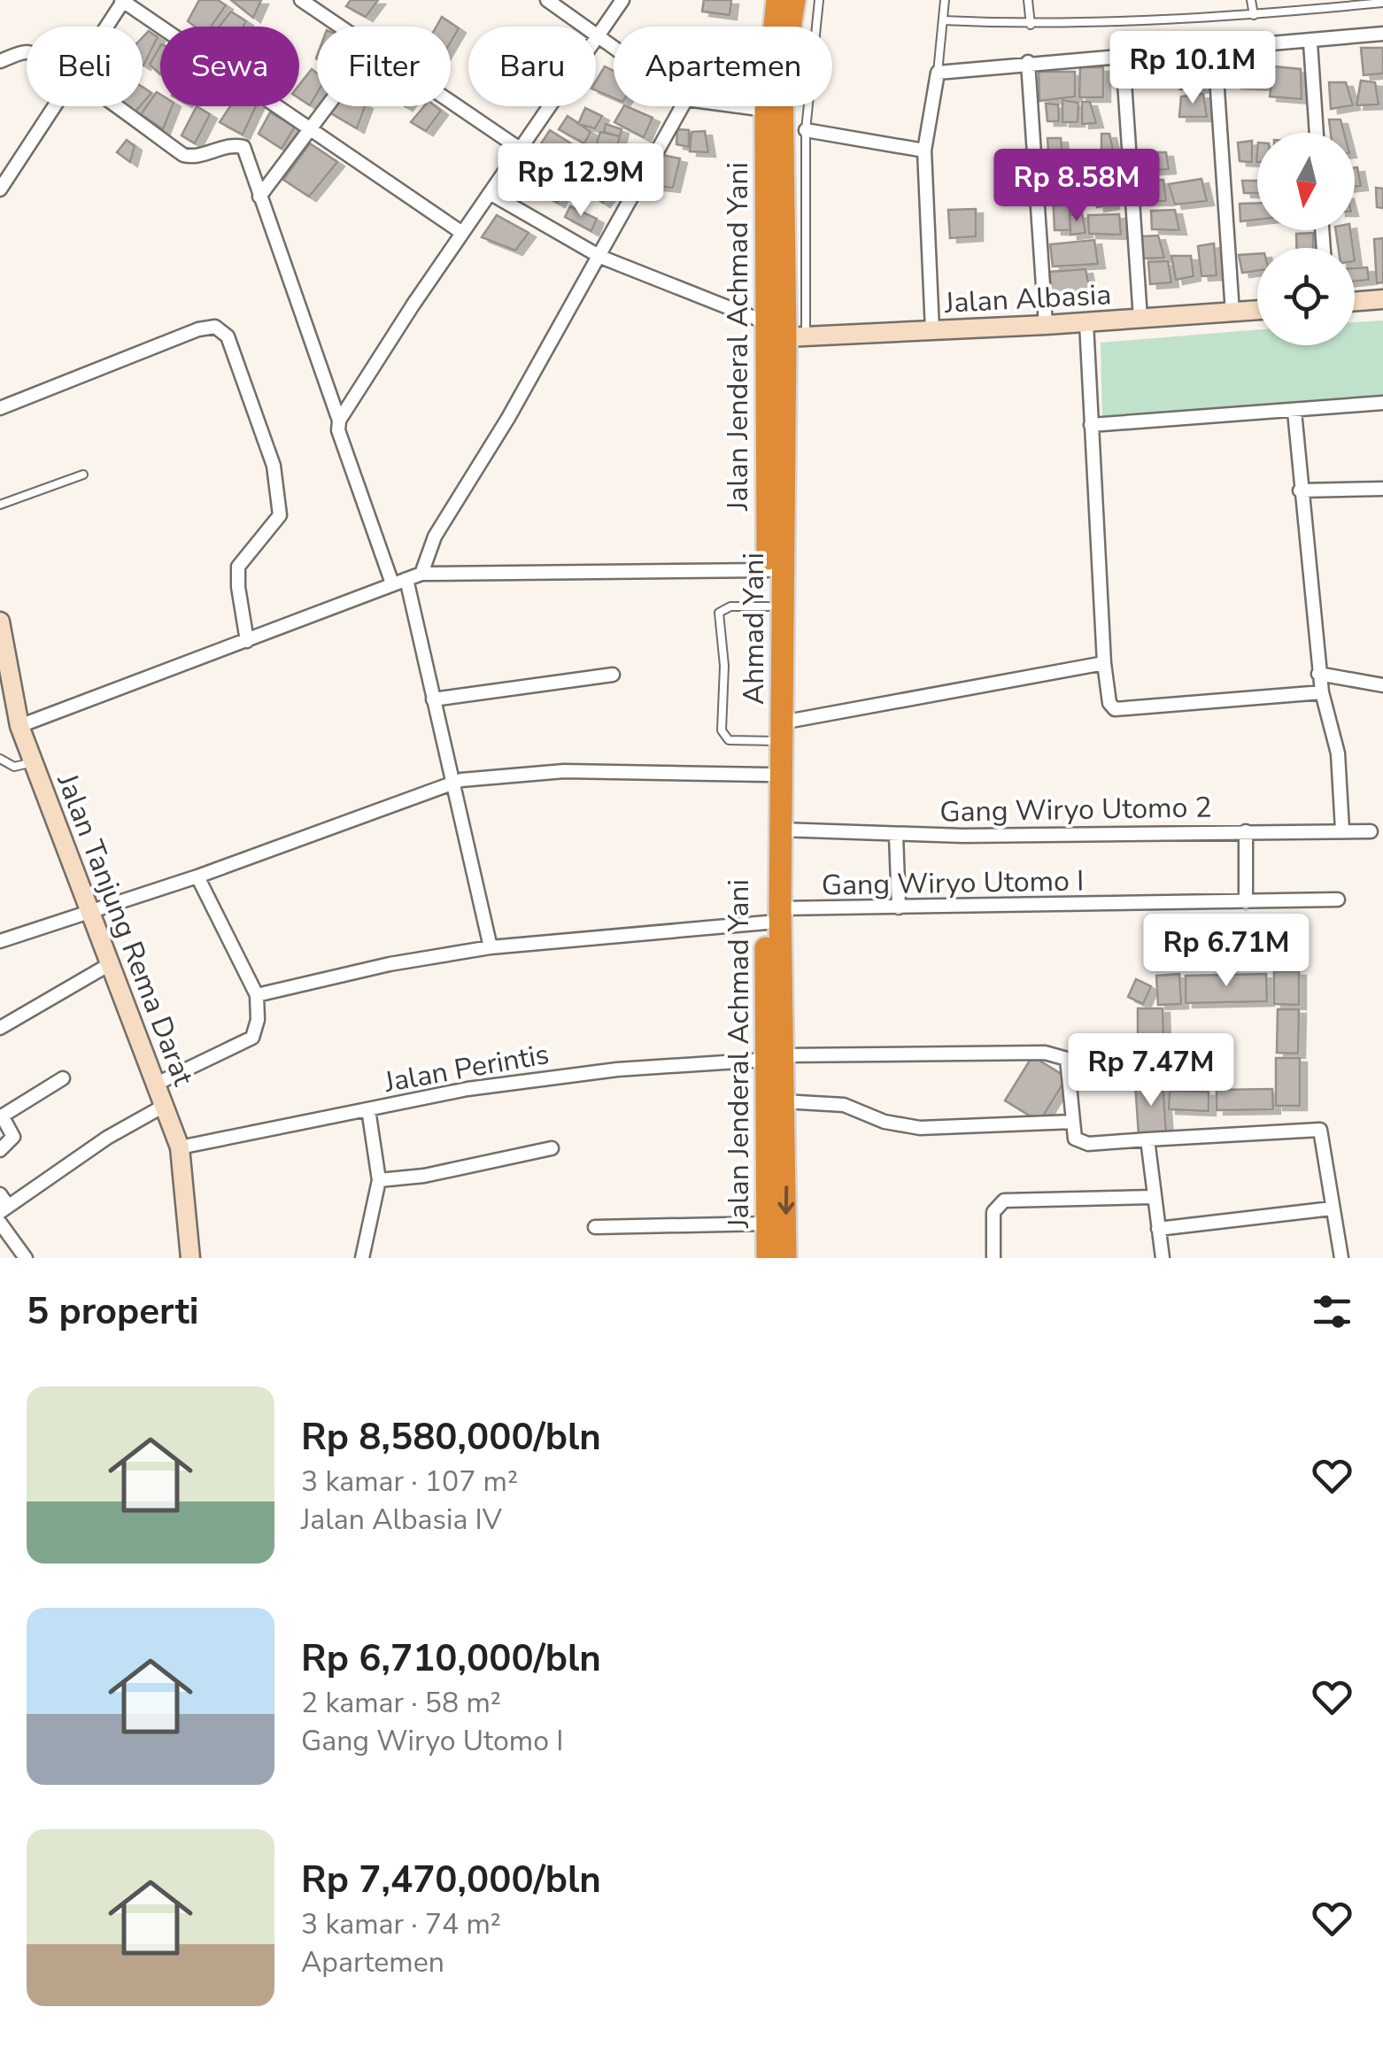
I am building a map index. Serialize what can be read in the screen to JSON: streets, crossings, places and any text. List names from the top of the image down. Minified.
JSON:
{"streets":{"highway":["Jalan Jenderal Achmad Yani","Ahmad Yani"],"street":["Jalan Albasia","Gang Wiryo Utomo 2","Gang Wiryo Utomo I","Jalan Tanjung Rema Darat","Jalan Perintis"]},"crossings":[["Jalan Albasia","Jalan Jenderal Achmad Yani"],["Jalan Albasia","Ahmad Yani"],["Jalan Jenderal Achmad Yani","Ahmad Yani"],["Jalan Jenderal Achmad Yani","Gang Wiryo Utomo I"],["Jalan Jenderal Achmad Yani","Jalan Perintis"],["Ahmad Yani","Gang Wiryo Utomo 2"],["Ahmad Yani","Gang Wiryo Utomo I"],["Jalan Tanjung Rema Darat","Jalan Perintis"]],"north":"bottom","page":{"chip":["Beli","Sewa","Filter","Baru","Apartemen"],"price":["Rp 10.1M","Rp 12.9M","Rp 8.58M","Rp 6.71M","Rp 7.47M"],"heading":"5 properti","list":[{"name":"Rp 8,580,000/bln","note":"3 kamar · 107 m² · Jalan Albasia IV"},{"name":"Rp 6,710,000/bln","note":"2 kamar · 58 m² · Gang Wiryo Utomo I"},{"name":"Rp 7,470,000/bln","note":"3 kamar · 74 m² · Apartemen"}]}}
